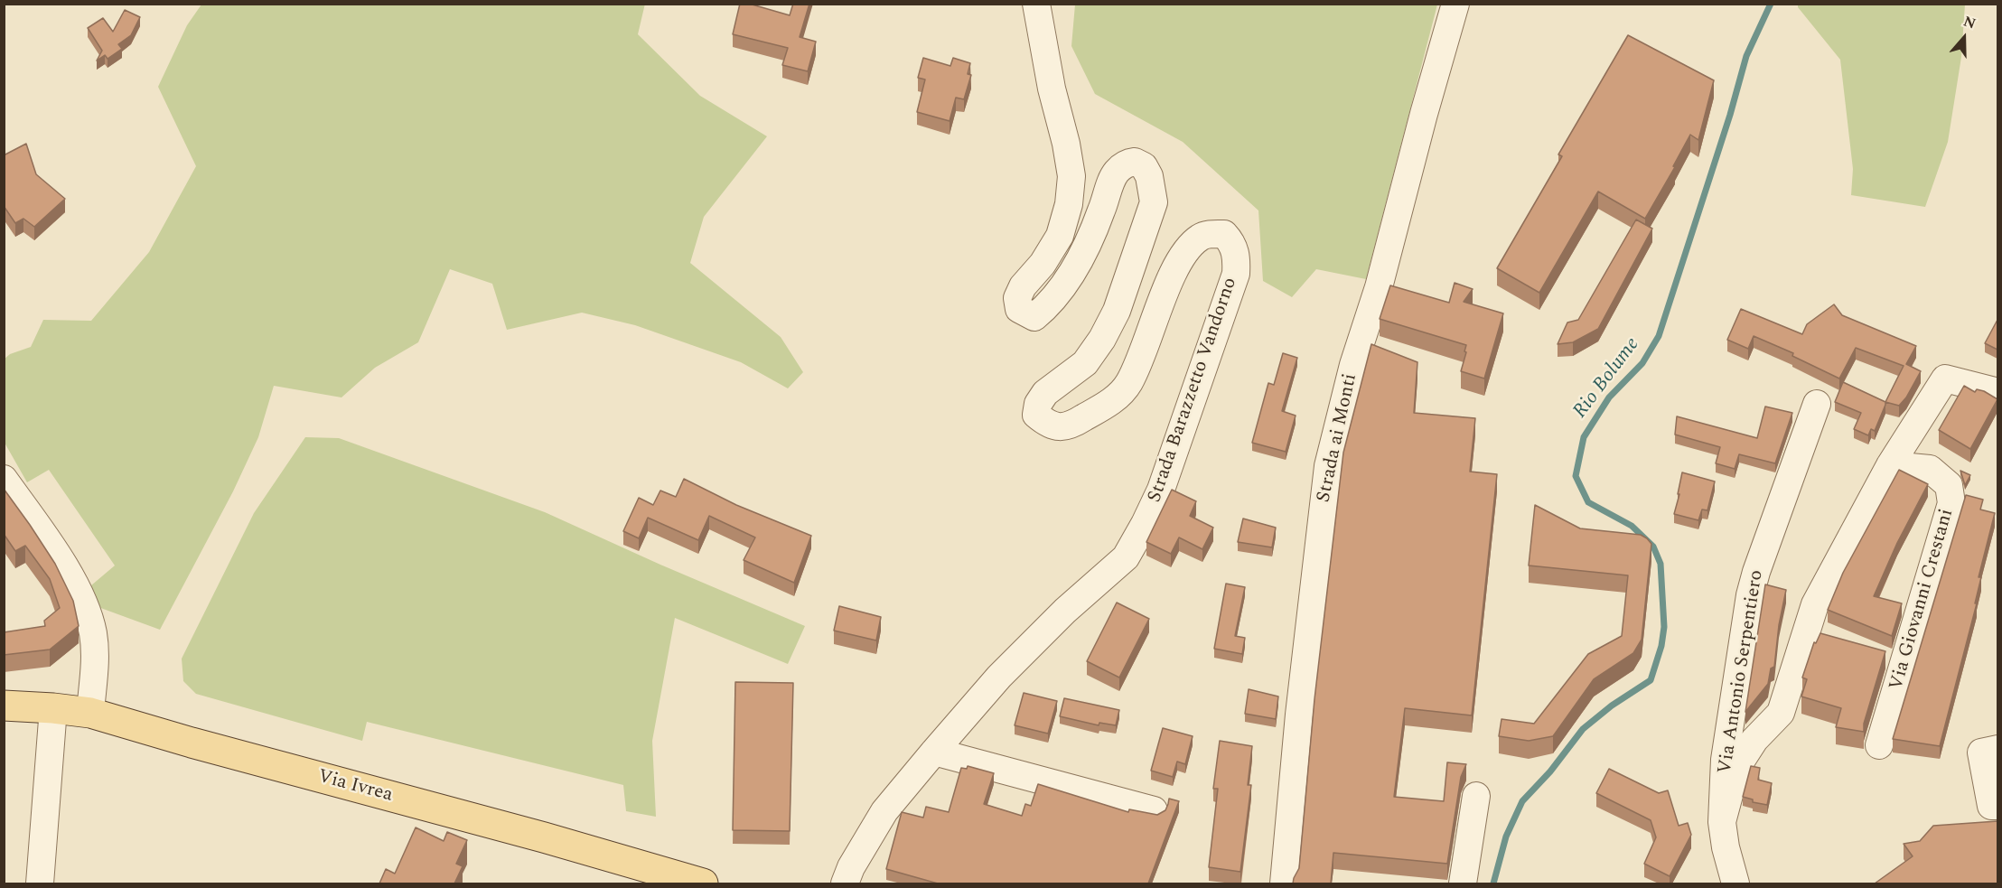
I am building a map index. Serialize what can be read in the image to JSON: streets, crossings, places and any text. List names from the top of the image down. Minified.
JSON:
{"streets":{"main road":["Via Ivrea"],"street":["Strada Barazzetto Vandorno","Strada ai Monti","Via Giovanni Crestani","Via Antonio Serpentiero"]},"water":["Rio Bolume"],"north":"top"}
